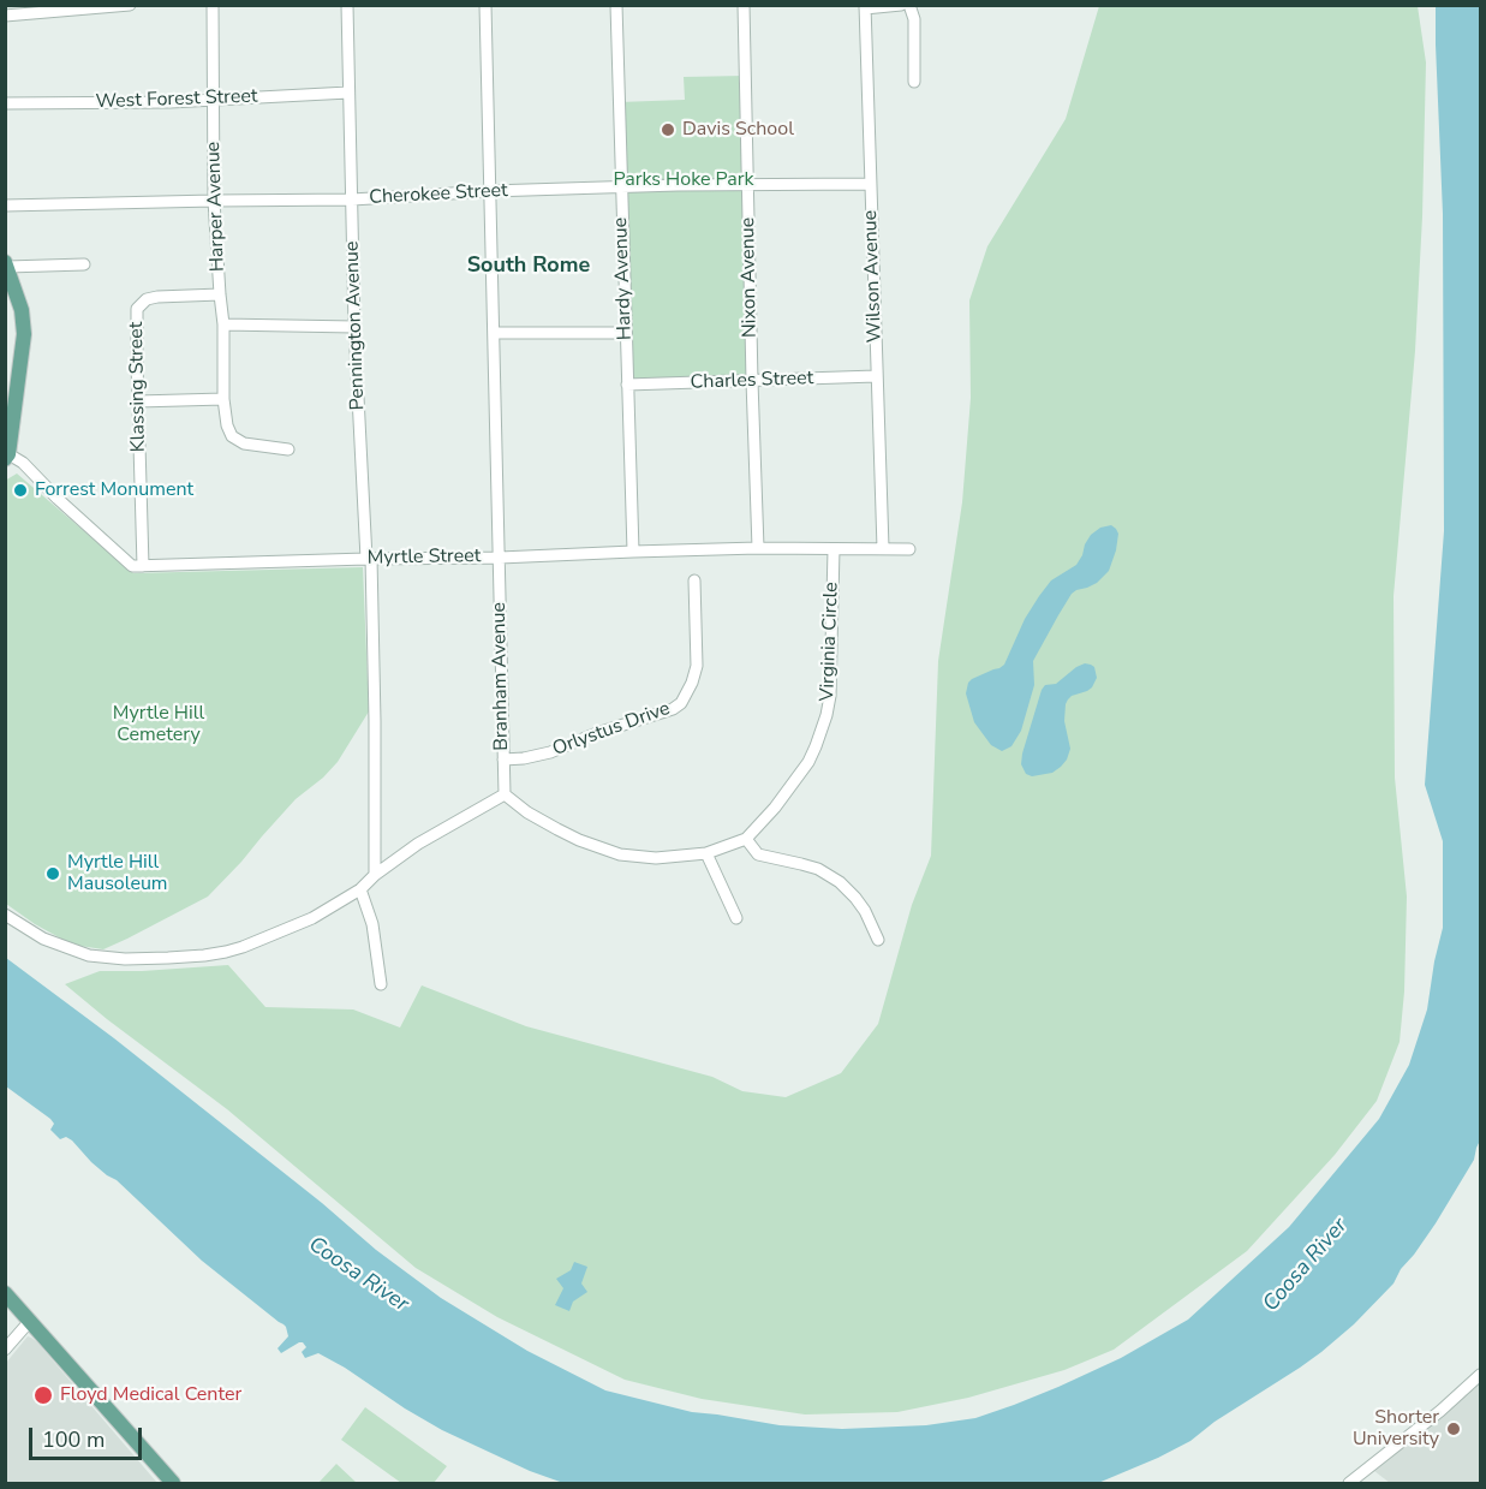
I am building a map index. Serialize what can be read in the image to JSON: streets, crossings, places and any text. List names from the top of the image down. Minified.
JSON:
{"streets":{"street":["West Forest Street","Cherokee Street","Harper Avenue","Wilson Avenue","Nixon Avenue","Hardy Avenue","Pennington Avenue","Charles Street","Klassing Street","Myrtle Street","Virginia Circle","Branham Avenue","Orlystus Drive"]},"crossings":[["West Forest Street","Harper Avenue"],["West Forest Street","Pennington Avenue"],["Cherokee Street","Harper Avenue"],["Cherokee Street","Wilson Avenue"],["Cherokee Street","Nixon Avenue"],["Cherokee Street","Hardy Avenue"],["Cherokee Street","Pennington Avenue"],["Cherokee Street","Branham Avenue"],["Harper Avenue","Klassing Street"],["Wilson Avenue","Charles Street"],["Wilson Avenue","Myrtle Street"],["Nixon Avenue","Charles Street"],["Nixon Avenue","Myrtle Street"],["Hardy Avenue","Charles Street"],["Hardy Avenue","Myrtle Street"],["Pennington Avenue","Myrtle Street"],["Klassing Street","Myrtle Street"],["Myrtle Street","Virginia Circle"],["Myrtle Street","Branham Avenue"],["Virginia Circle","Branham Avenue"],["Branham Avenue","Orlystus Drive"]],"districts":["South Rome"],"water":["Coosa River"],"parks":["Parks Hoke Park","Myrtle Hill Cemetery"],"places":["Davis School","Forrest Monument","Myrtle Hill Mausoleum","Floyd Medical Center","Shorter University"],"scale_bar":"100 m"}
